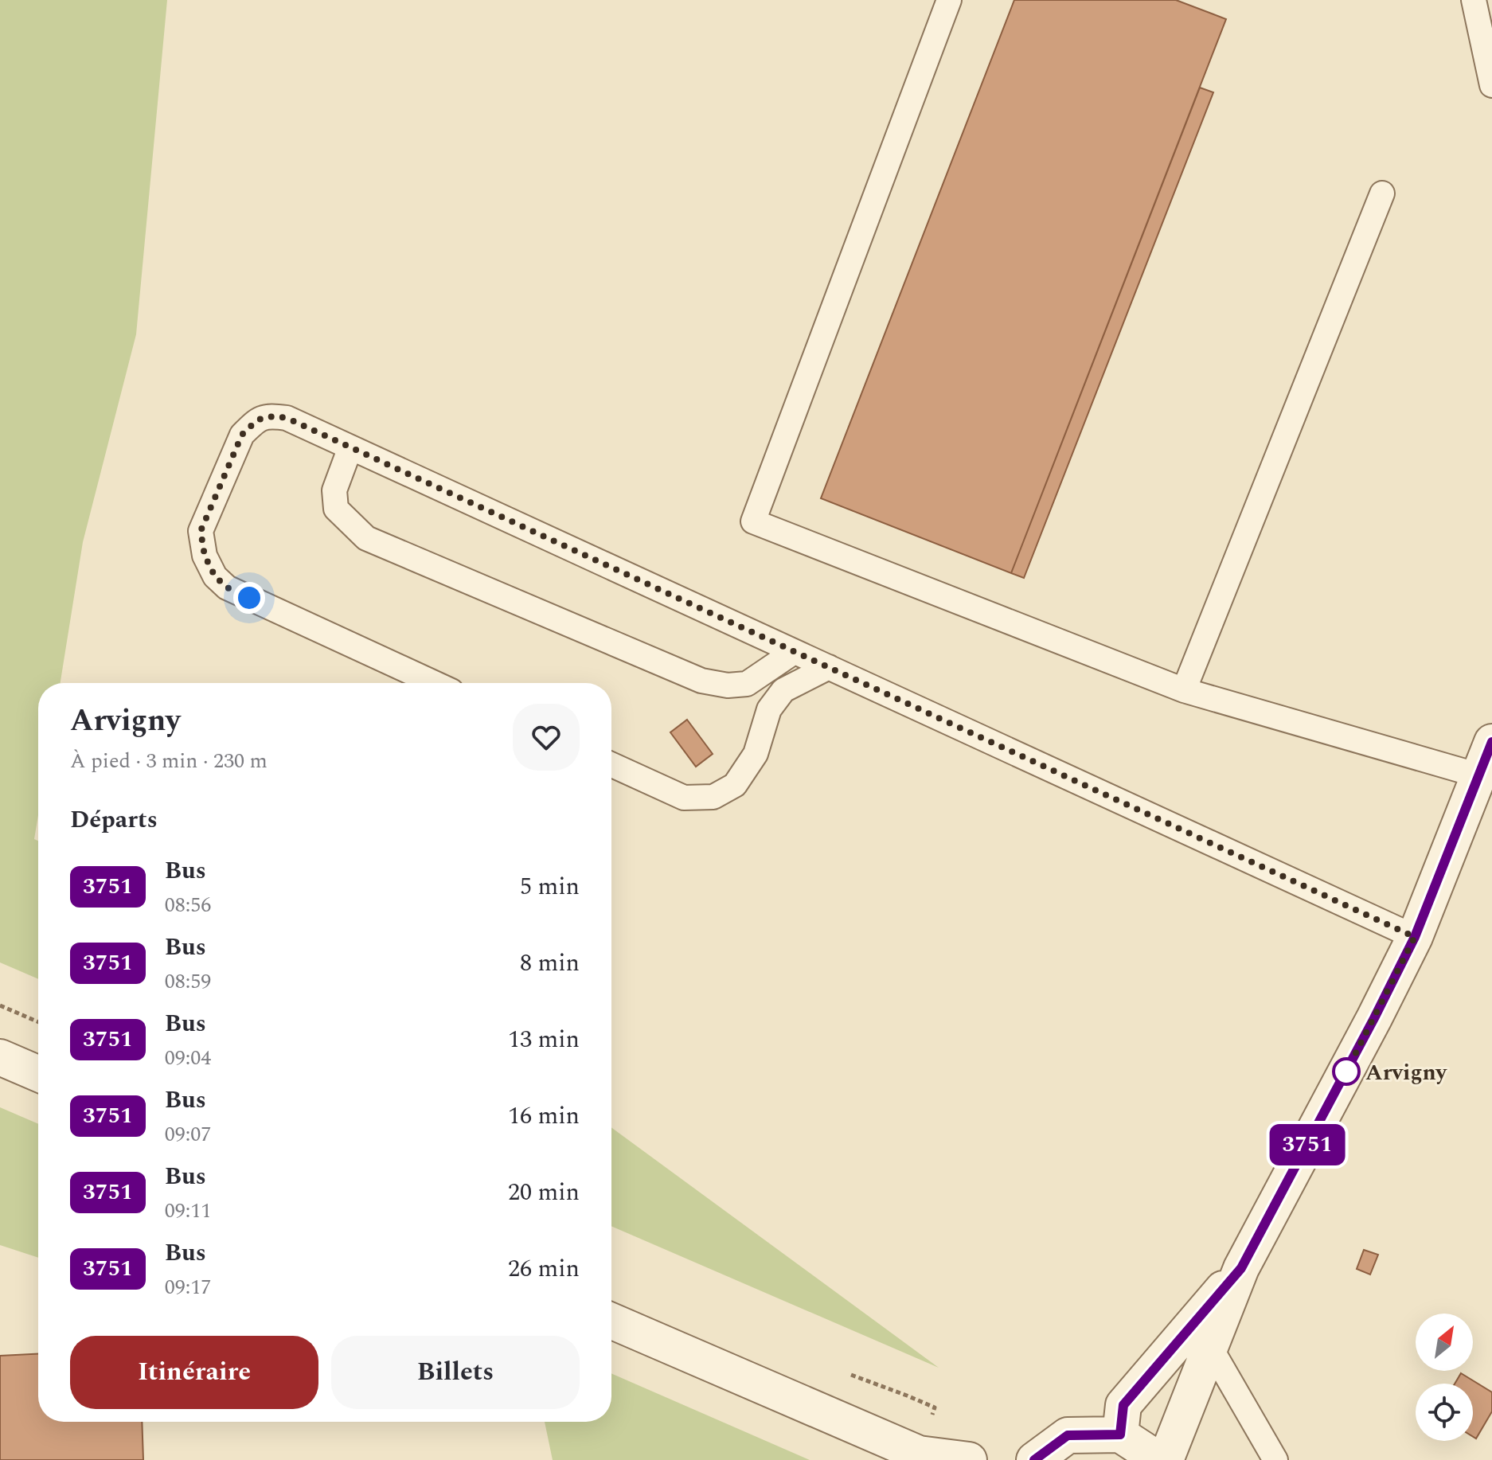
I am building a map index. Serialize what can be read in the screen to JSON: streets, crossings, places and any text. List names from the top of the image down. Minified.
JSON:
{"places":["Arvigny"],"lines":["bus line 3751"],"north":"top right","page":{"on_map":"3751","heading":[["Arvigny","À pied · 3 min · 230 m"],"Départs"],"list":[{"mark":"3751","name":"Bus","note":"08:56","value":"5 min"},{"mark":"3751","name":"Bus","note":"08:59","value":"8 min"},{"mark":"3751","name":"Bus","note":"09:04","value":"13 min"},{"mark":"3751","name":"Bus","note":"09:07","value":"16 min"},{"mark":"3751","name":"Bus","note":"09:11","value":"20 min"},{"mark":"3751","name":"Bus","note":"09:17","value":"26 min"}],"buttons":["Itinéraire","Billets"]}}
